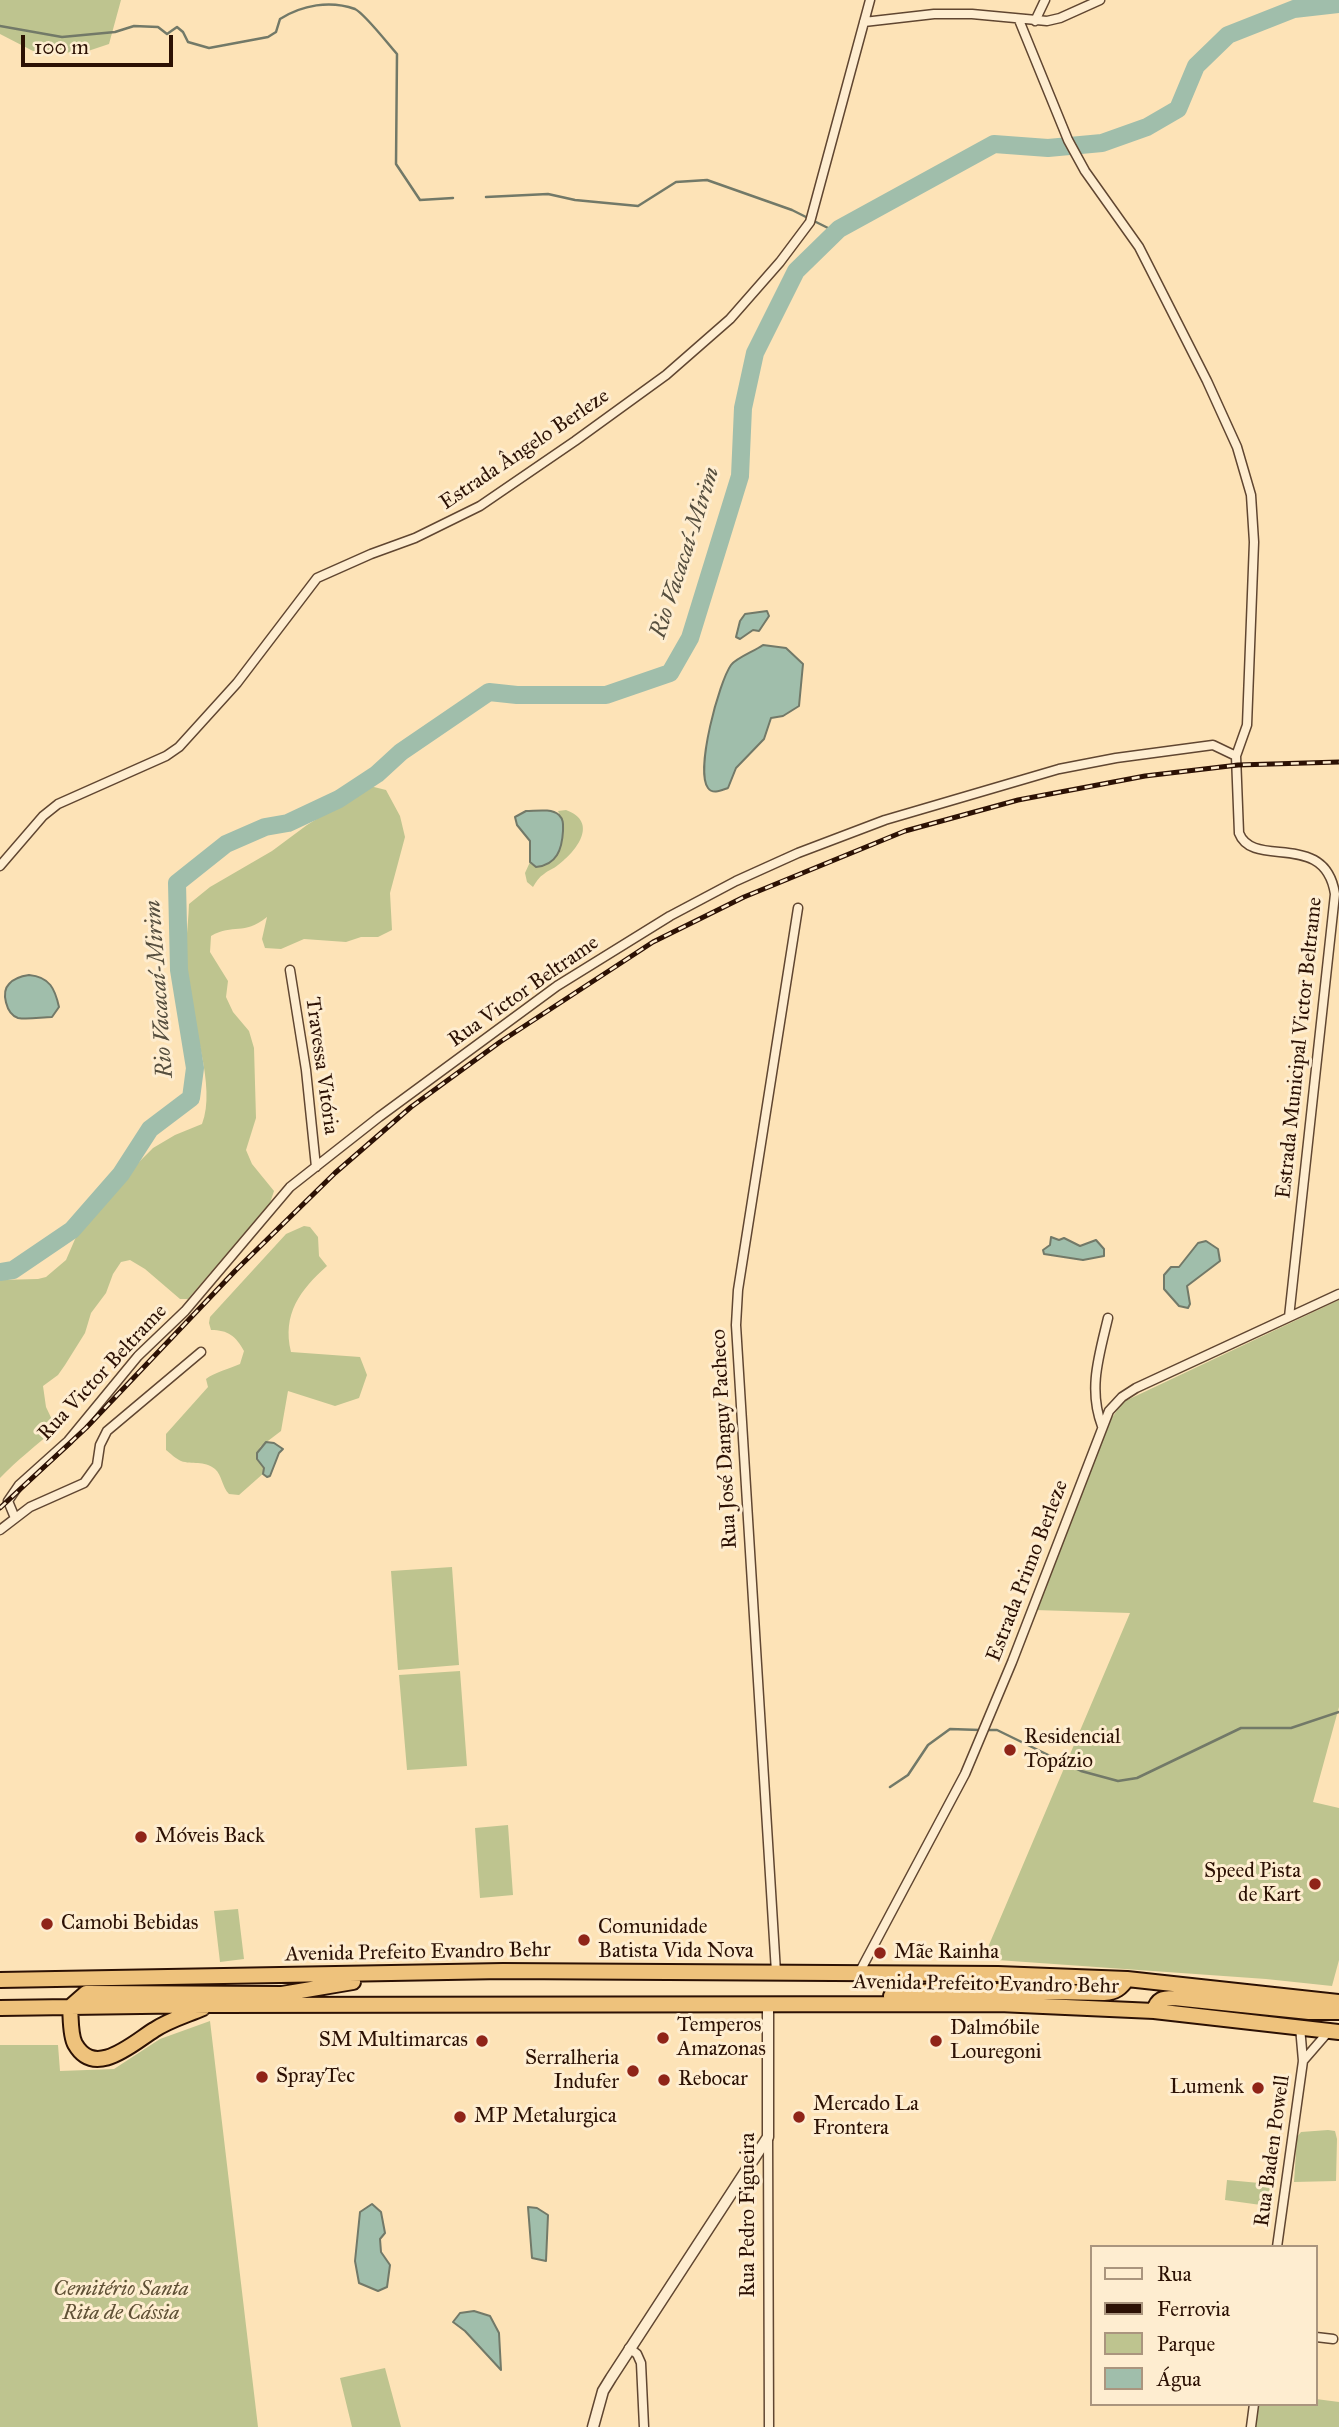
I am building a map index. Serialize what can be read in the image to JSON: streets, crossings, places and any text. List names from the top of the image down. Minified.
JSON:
{"streets":{"highway":["Avenida Prefeito Evandro Behr"],"street":["Estrada Ângelo Berleze","Rua Victor Beltrame","Estrada Municipal Victor Beltrame","Travessa Vitória","Rua José Danguy Pacheco","Estrada Primo Berleze","Rua Baden Powell","Rua Pedro Figueira"]},"crossings":[["Rua Victor Beltrame","Estrada Municipal Victor Beltrame"],["Rua Victor Beltrame","Travessa Vitória"],["Estrada Municipal Victor Beltrame","Estrada Primo Berleze"],["Rua José Danguy Pacheco","Avenida Prefeito Evandro Behr"],["Estrada Primo Berleze","Avenida Prefeito Evandro Behr"],["Avenida Prefeito Evandro Behr","Rua Baden Powell"],["Avenida Prefeito Evandro Behr","Rua Pedro Figueira"]],"water":["Rio Vacacaí-Mirim"],"parks":["Cemitério Santa Rita de Cássia"],"places":["Residencial Topázio","Móveis Back","Speed Pista de Kart","Camobi Bebidas","Comunidade Batista Vida Nova","Mãe Rainha","Temperos Amazonas","SM Multimarcas","Dalmóbile Louregoni","Serralheria Indufer","SprayTec","Rebocar","Lumenk","MP Metalurgica","Mercado La Frontera"],"legend":["Rua","Ferrovia","Parque","Água"],"scale_bar":"100 m"}
